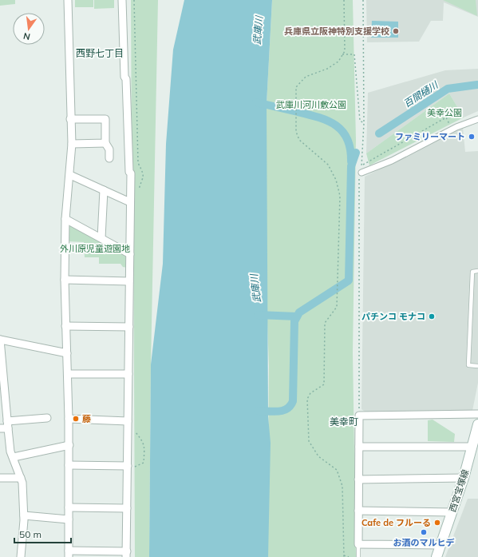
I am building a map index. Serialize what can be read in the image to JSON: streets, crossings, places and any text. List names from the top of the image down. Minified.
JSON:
{"streets":{"main road":["西宮宝塚線"]},"districts":["西野七丁目","美幸町"],"water":["武庫川","百間樋川"],"parks":["武庫川河川敷公園","美幸公園","外川原児童遊園地"],"places":["兵庫県立阪神特別支援学校","ファミリーマート","パチンコ モナコ","藤","Cafe de フルーる","お酒のマルヒデ"],"scale_bar":"50 m","north":"bottom"}
